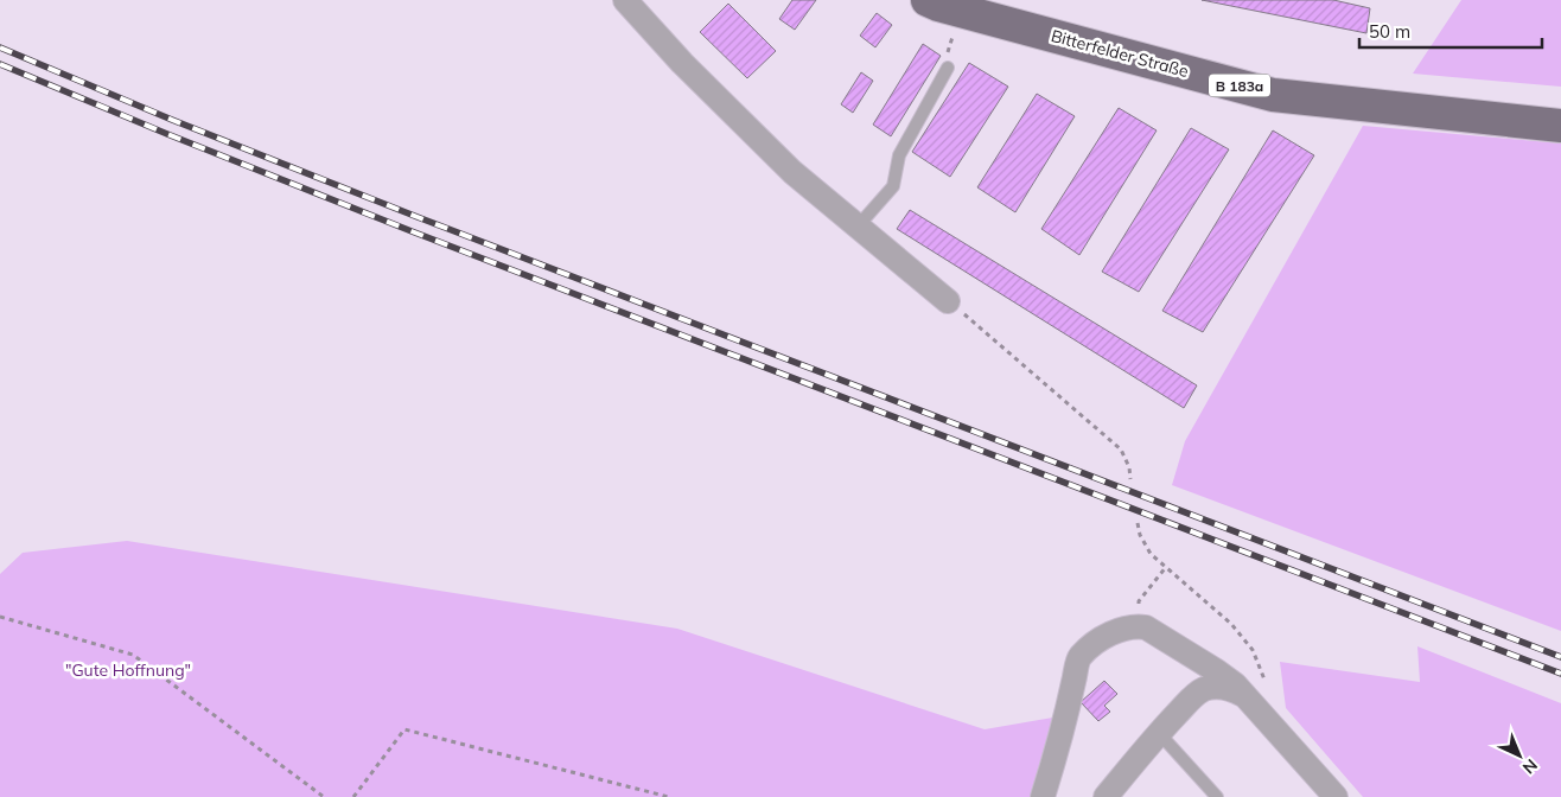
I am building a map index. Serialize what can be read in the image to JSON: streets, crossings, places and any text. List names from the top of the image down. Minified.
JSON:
{"streets":{"main road":["Bitterfelder Straße","B 183a"]},"parks":["\"Gute Hoffnung\""],"scale_bar":"50 m","north":"bottom right"}
